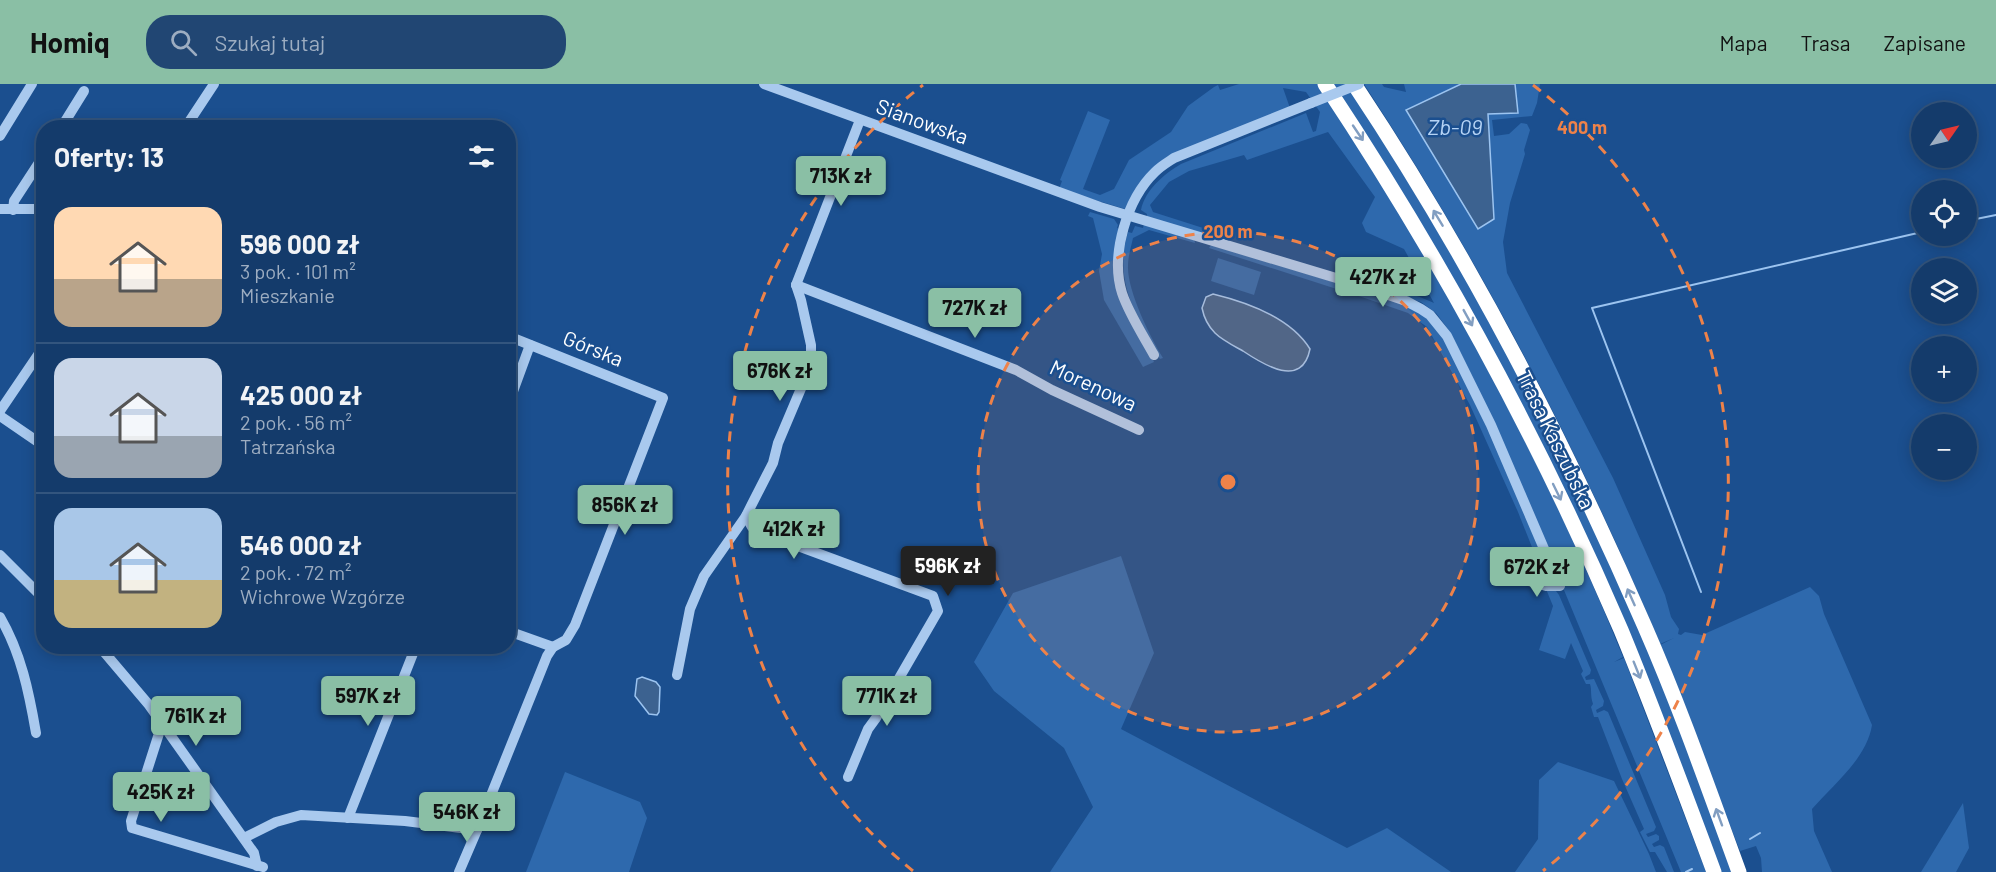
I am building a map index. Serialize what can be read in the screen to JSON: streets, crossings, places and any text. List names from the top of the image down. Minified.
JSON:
{"streets":{"highway":["Trasa Kaszubska"],"street":["Sianowska","Górska","Morenowa"]},"water":["Zb-09"],"north":"top right","page":{"header":"Homiq","search":"Szukaj tutaj","nav":["Mapa","Trasa","Zapisane"],"map_buttons":["+","−"],"heading":"Oferty: 13","price":["713K zł","427K zł","727K zł","676K zł","856K zł","412K zł","596K zł","672K zł","597K zł","771K zł","761K zł","425K zł","546K zł"],"list":[{"name":"596 000 zł","note":"3 pok. · 101 m² · Mieszkanie"},{"name":"425 000 zł","note":"2 pok. · 56 m² · Tatrzańska"},{"name":"546 000 zł","note":"2 pok. · 72 m² · Wichrowe Wzgórze"}]},"rings":["400 m","200 m"]}
